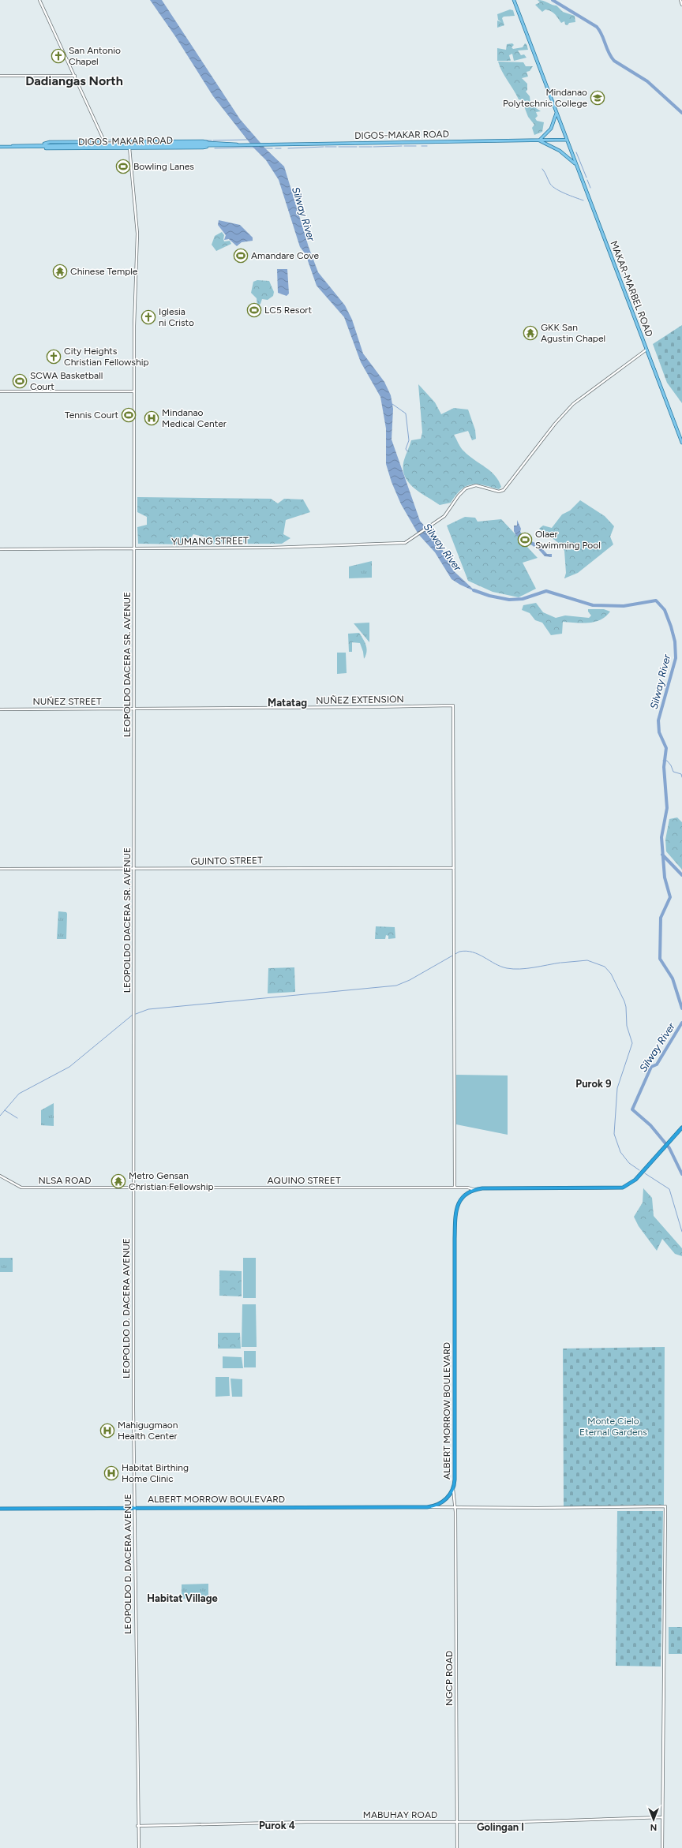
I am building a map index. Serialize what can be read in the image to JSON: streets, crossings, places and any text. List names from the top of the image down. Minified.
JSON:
{"streets":{"highway":["ALBERT MORROW BOULEVARD"],"main road":["DIGOS-MAKAR ROAD","MAKAR-MARBEL ROAD","YUMANG STREET","LEOPOLDO DACERA SR. AVENUE","NUÑEZ EXTENSION","NUÑEZ STREET","GUINTO STREET","NLSA ROAD","AQUINO STREET","LEOPOLDO D. DACERA AVENUE","NGCP ROAD","MABUHAY ROAD"]},"crossings":[["DIGOS-MAKAR ROAD","MAKAR-MARBEL ROAD"],["DIGOS-MAKAR ROAD","LEOPOLDO DACERA SR. AVENUE"],["MAKAR-MARBEL ROAD","YUMANG STREET"],["YUMANG STREET","LEOPOLDO DACERA SR. AVENUE"],["LEOPOLDO DACERA SR. AVENUE","NUÑEZ EXTENSION"],["LEOPOLDO DACERA SR. AVENUE","NUÑEZ STREET"],["LEOPOLDO DACERA SR. AVENUE","GUINTO STREET"],["LEOPOLDO DACERA SR. AVENUE","NLSA ROAD"],["LEOPOLDO DACERA SR. AVENUE","AQUINO STREET"],["LEOPOLDO DACERA SR. AVENUE","LEOPOLDO D. DACERA AVENUE"],["NUÑEZ EXTENSION","NUÑEZ STREET"],["NUÑEZ EXTENSION","GUINTO STREET"],["NLSA ROAD","AQUINO STREET"],["NLSA ROAD","LEOPOLDO D. DACERA AVENUE"],["AQUINO STREET","LEOPOLDO D. DACERA AVENUE"],["AQUINO STREET","ALBERT MORROW BOULEVARD"],["LEOPOLDO D. DACERA AVENUE","ALBERT MORROW BOULEVARD"],["LEOPOLDO D. DACERA AVENUE","MABUHAY ROAD"],["ALBERT MORROW BOULEVARD","NGCP ROAD"],["NGCP ROAD","MABUHAY ROAD"]],"districts":["Dadiangas North","Matatag","Purok 9","Habitat Village","Purok 4","Golingan I"],"water":["Silway River"],"parks":["Monte Cielo Eternal Gardens"],"places":{"church":["San Antonio Chapel","Iglesia ni Cristo","City Heights Christian Fellowship"],"school or university":["Mindanao Polytechnic College"],"sports":["Bowling Lanes","Amandare Cove","LC5 Resort","SCWA Basketball Court","Tennis Court","Olaer Swimming Pool"],"temple":["Chinese Temple","GKK San Agustin Chapel","Metro Gensan Christian Fellowship"],"hospital":["Mindanao Medical Center","Mahigugmaon Health Center","Habitat Birthing Home Clinic"]},"north":"bottom"}
